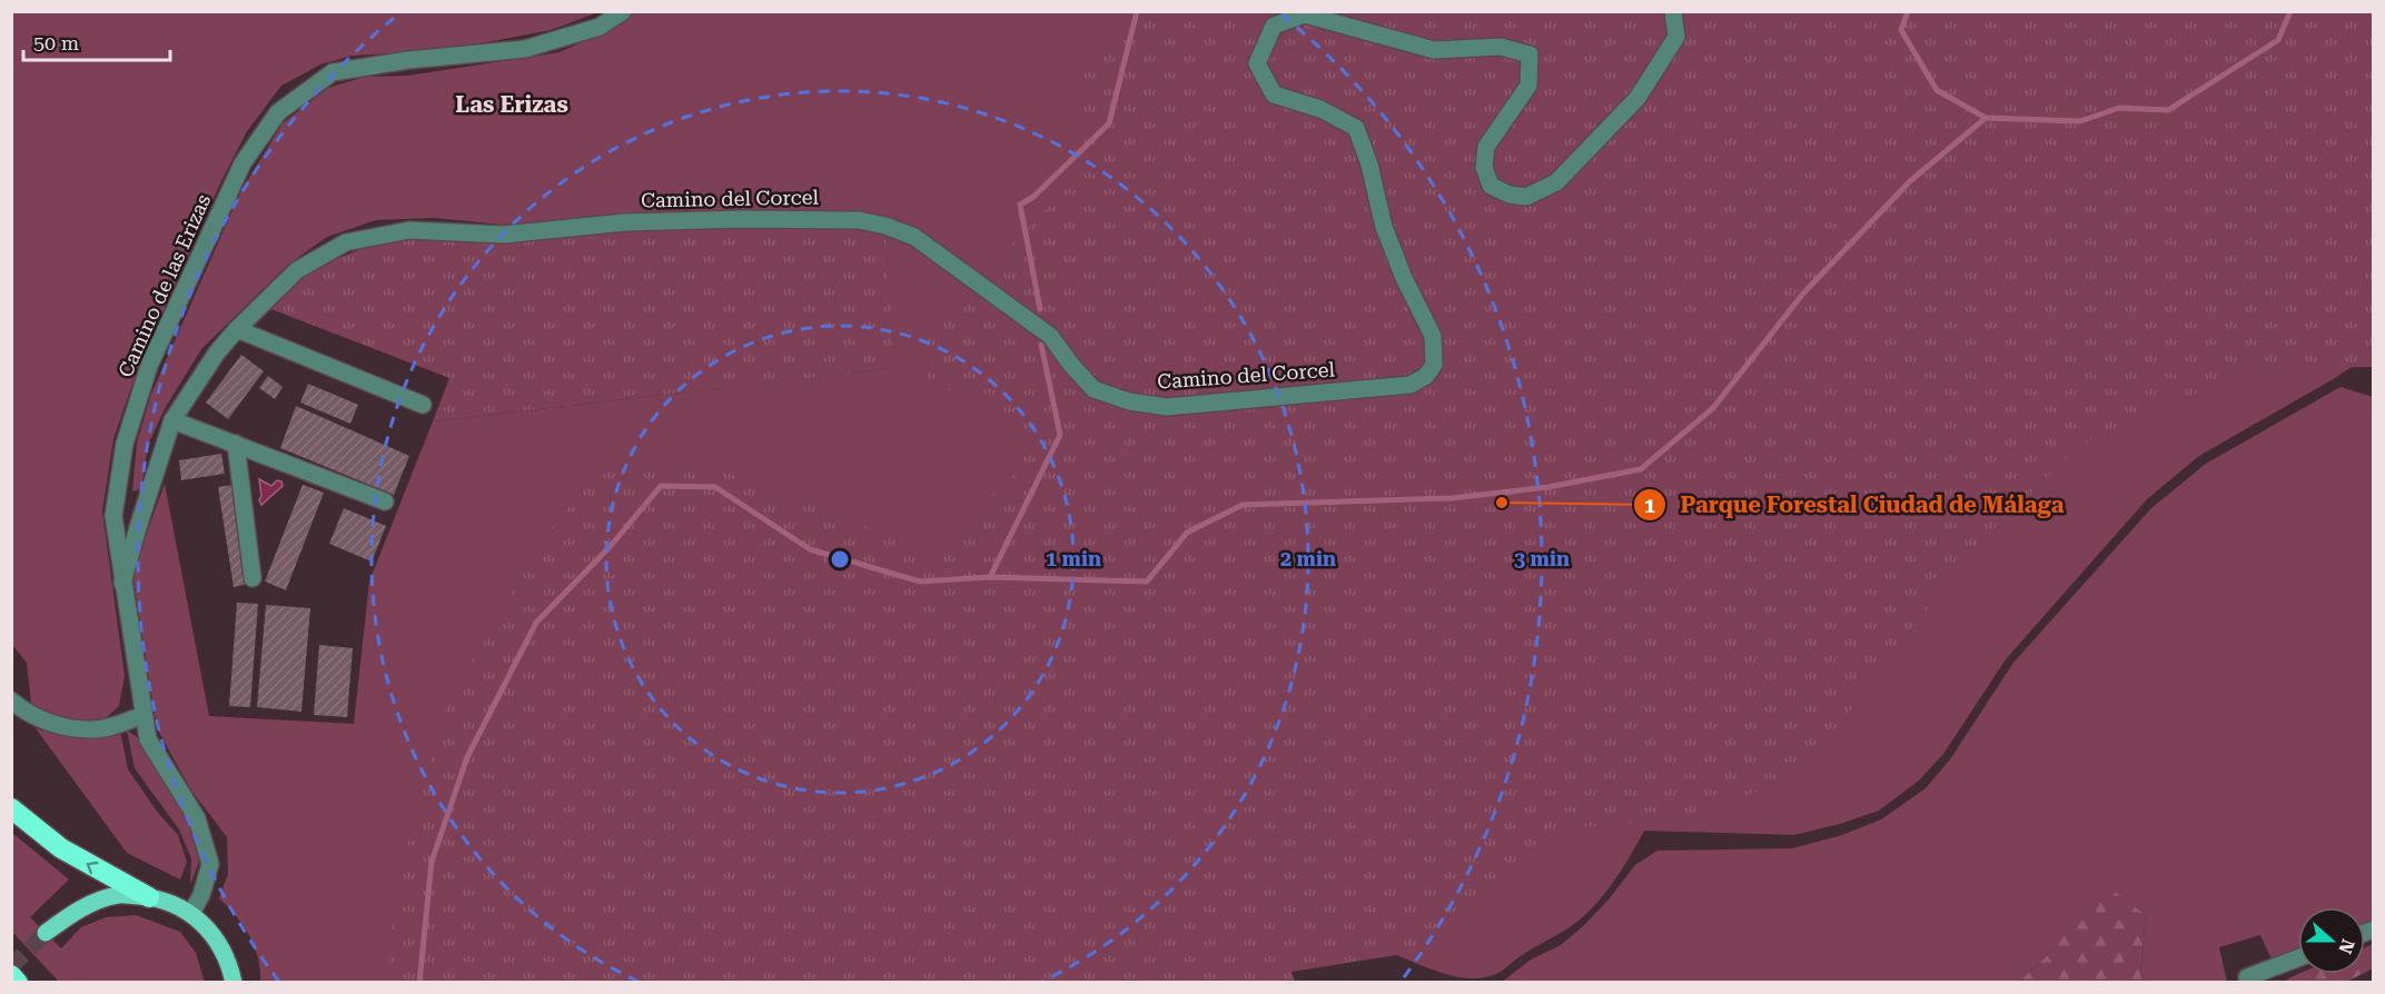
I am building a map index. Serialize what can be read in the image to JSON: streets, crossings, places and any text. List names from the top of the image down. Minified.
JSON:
{"streets":{"street":["Camino del Corcel","Camino de las Erizas"]},"crossings":[["Camino del Corcel","Camino de las Erizas"]],"districts":["Las Erizas"],"places":["Parque Forestal Ciudad de Málaga"],"scale_bar":"50 m","north":"right","rings":["1 min","2 min","3 min"]}
